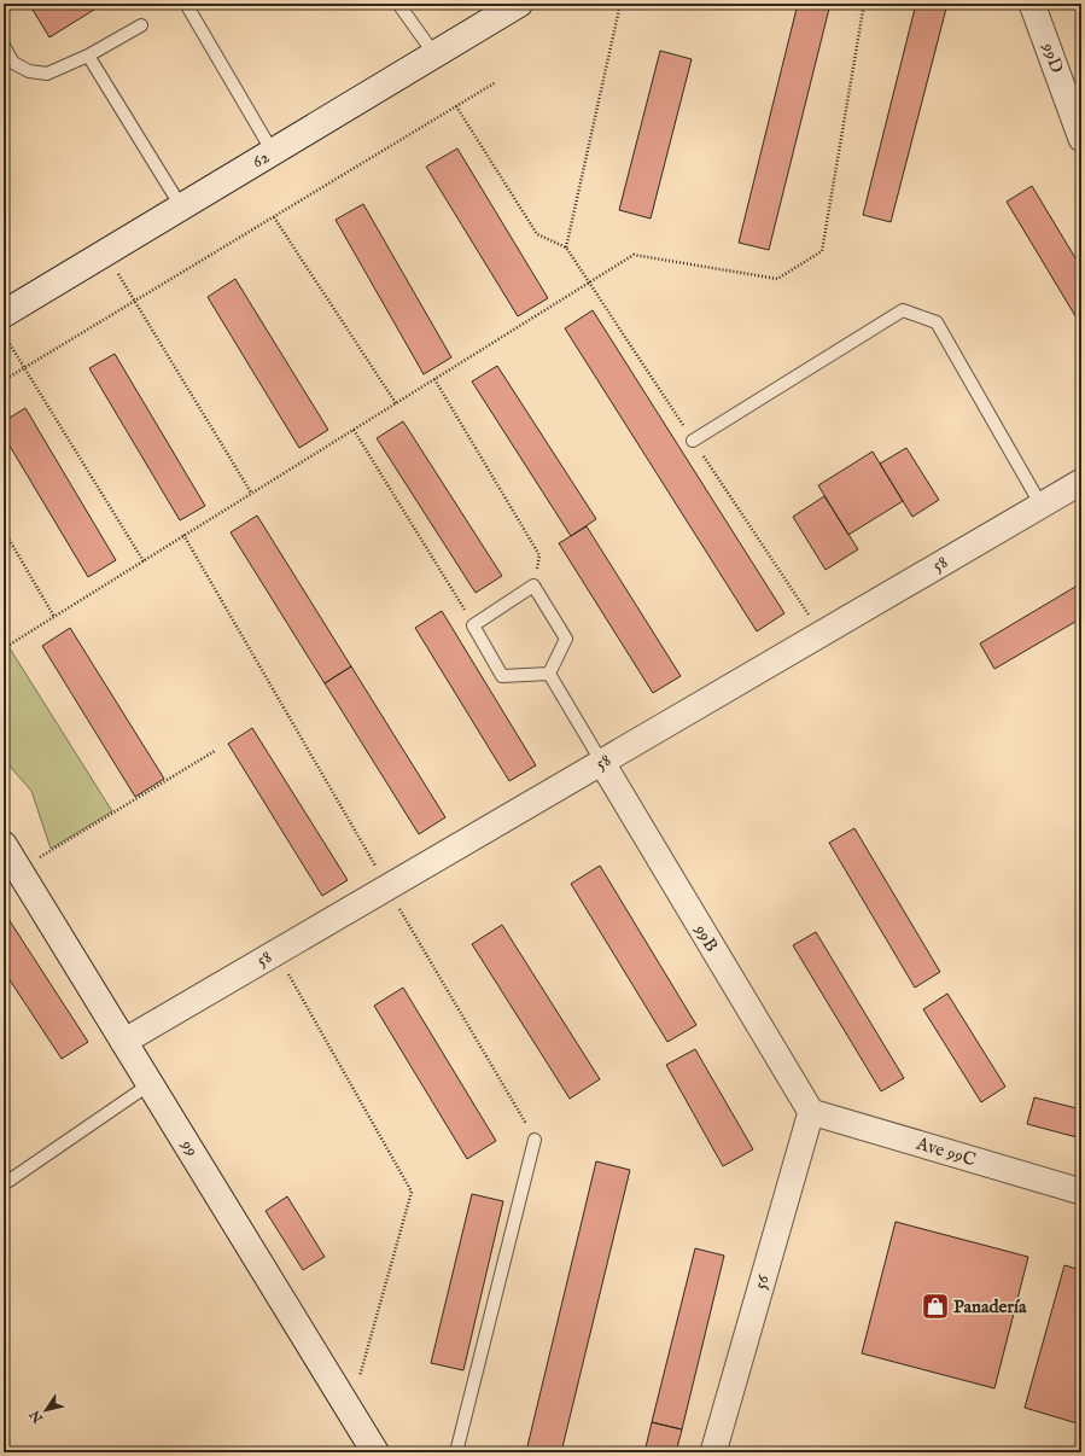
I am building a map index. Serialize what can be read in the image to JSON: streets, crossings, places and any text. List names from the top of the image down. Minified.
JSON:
{"streets":{"street":["99D","62","58","99B","99","Ave 99C","56"]},"crossings":[["58","99B"],["58","99"],["99B","Ave 99C"],["99B","56"],["Ave 99C","56"]],"places":{"shop":["Panadería"]},"north":"bottom left"}
